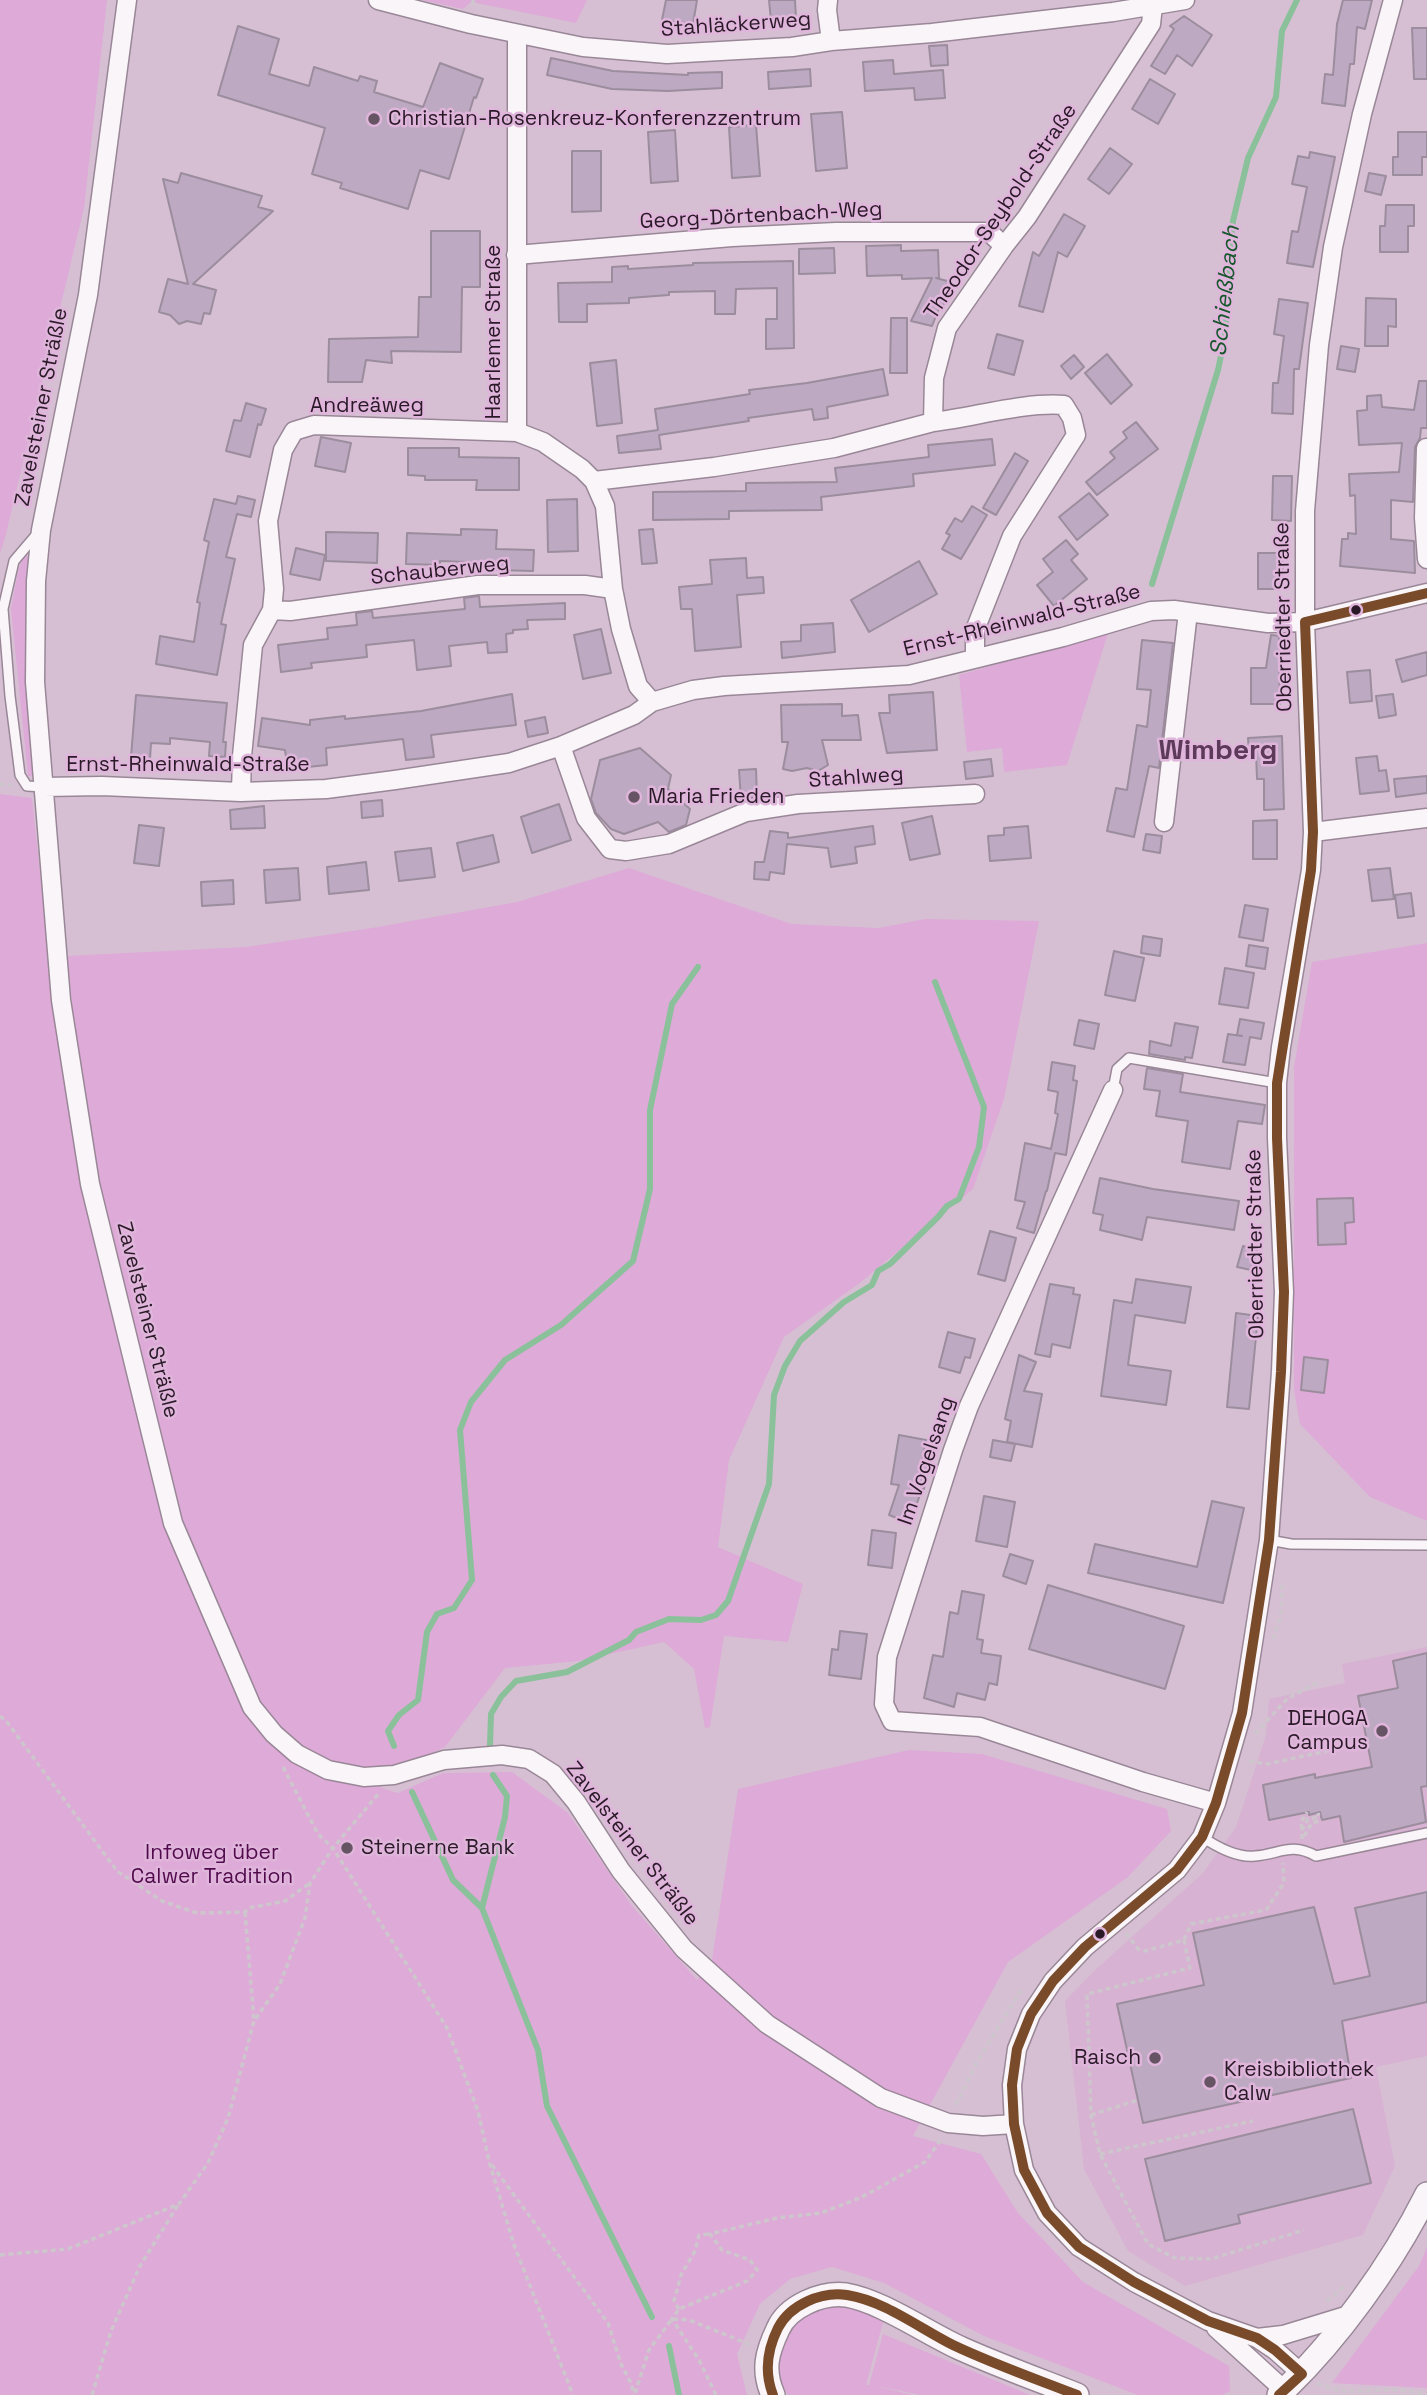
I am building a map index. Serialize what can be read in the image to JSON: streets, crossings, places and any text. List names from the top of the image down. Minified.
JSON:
{"streets":{"street":["Stahläckerweg","Theodor-Seybold-Straße","Georg-Dörtenbach-Weg","Haarlemer Straße","Andreäweg","Zavelsteiner Sträßle","Schauberweg","Oberriedter Straße","Ernst-Rheinwald-Straße","Stahlweg","Im Vogelsang"]},"crossings":[["Stahläckerweg","Theodor-Seybold-Straße"],["Stahläckerweg","Haarlemer Straße"],["Theodor-Seybold-Straße","Georg-Dörtenbach-Weg"],["Georg-Dörtenbach-Weg","Haarlemer Straße"],["Haarlemer Straße","Andreäweg"],["Andreäweg","Schauberweg"],["Andreäweg","Ernst-Rheinwald-Straße"],["Zavelsteiner Sträßle","Oberriedter Straße"],["Zavelsteiner Sträßle","Ernst-Rheinwald-Straße"],["Oberriedter Straße","Ernst-Rheinwald-Straße"],["Oberriedter Straße","Im Vogelsang"],["Ernst-Rheinwald-Straße","Stahlweg"]],"districts":["Wimberg"],"water":["Schießbach"],"parks":["Infoweg über Calwer Tradition"],"places":["Christian-Rosenkreuz-Konferenzzentrum","Maria Frieden","DEHOGA Campus","Steinerne Bank","Raisch","Kreisbibliothek Calw"]}
